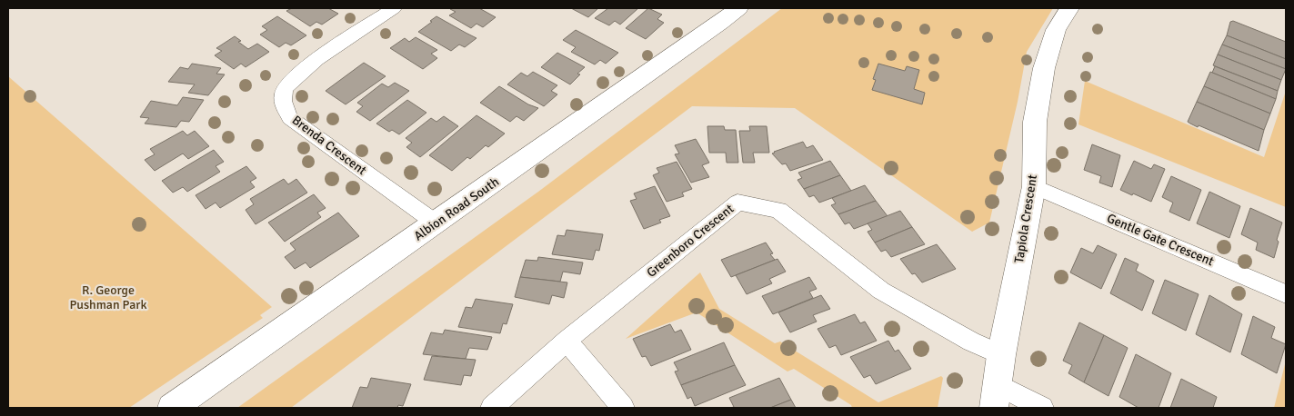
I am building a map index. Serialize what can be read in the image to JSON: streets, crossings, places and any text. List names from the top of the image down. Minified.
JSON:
{"streets":{"street":["Brenda Crescent","Albion Road South","Tapiola Crescent","Gentle Gate Crescent","Greenboro Crescent"]},"crossings":[["Brenda Crescent","Albion Road South"],["Tapiola Crescent","Gentle Gate Crescent"],["Tapiola Crescent","Greenboro Crescent"]],"parks":["R. George Pushman Park"]}
